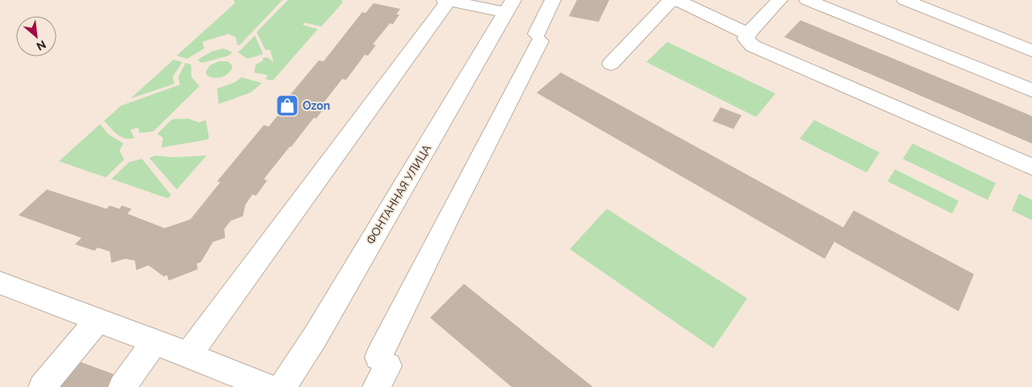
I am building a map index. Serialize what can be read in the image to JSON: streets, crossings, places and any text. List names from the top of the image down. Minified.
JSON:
{"streets":{"street":["ФОНТАННАЯ УЛИЦА"]},"places":{"shop":["Ozon"]},"north":"bottom right"}
